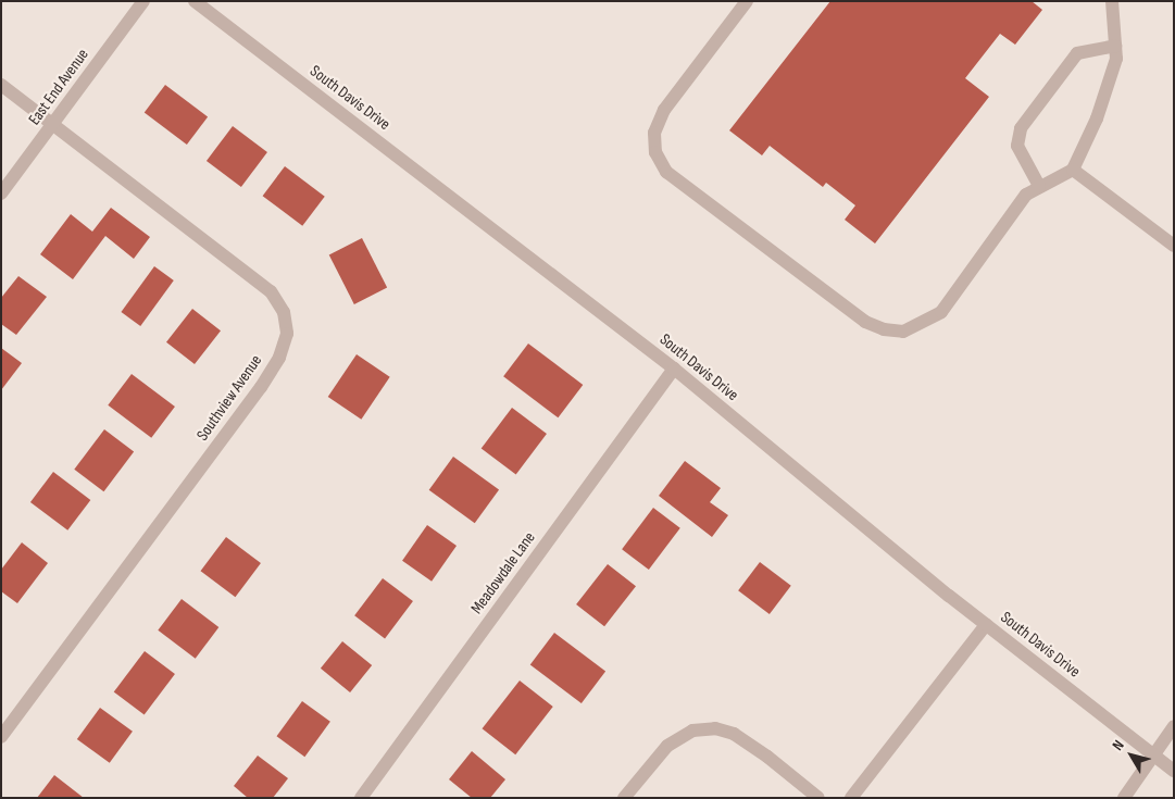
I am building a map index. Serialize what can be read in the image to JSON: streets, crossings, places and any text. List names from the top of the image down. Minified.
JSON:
{"streets":{"street":["East End Avenue","South Davis Drive","Southview Avenue","Meadowdale Lane"]},"crossings":[["East End Avenue","Southview Avenue"],["South Davis Drive","Meadowdale Lane"]],"north":"top left"}
